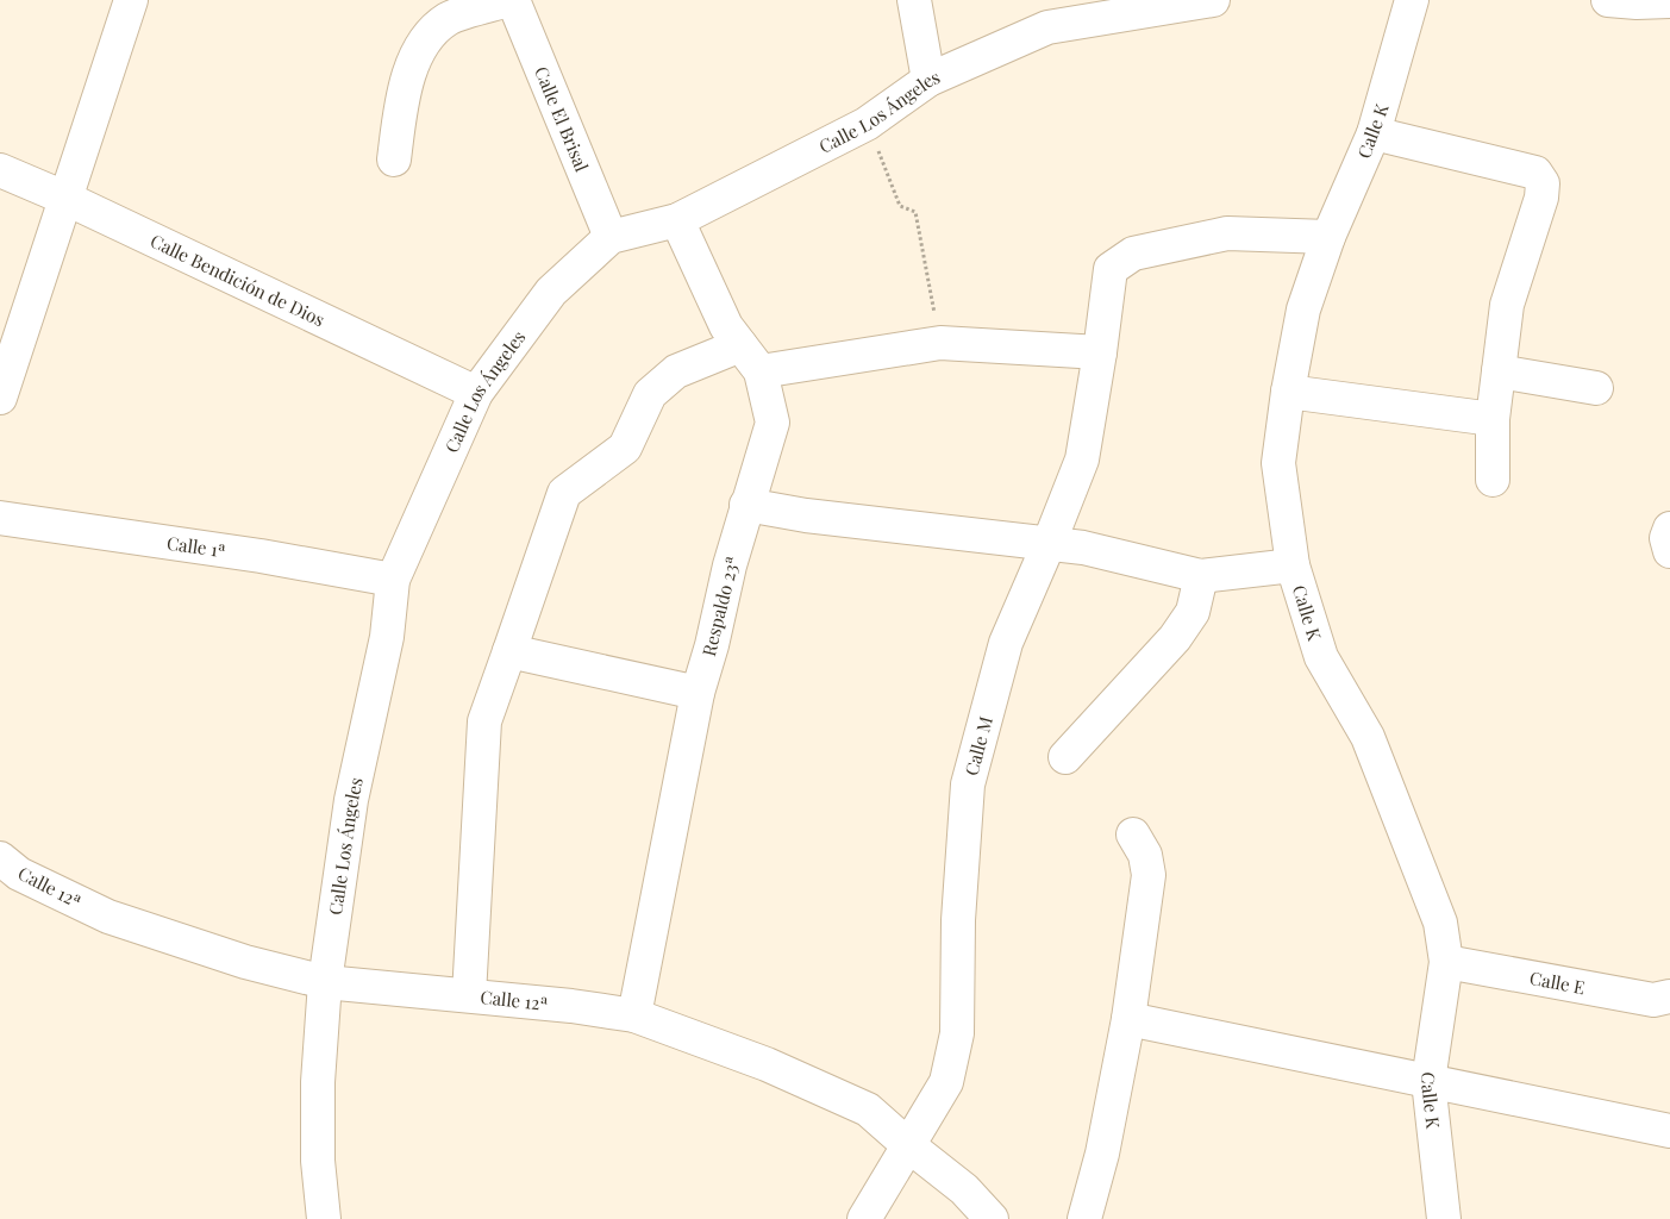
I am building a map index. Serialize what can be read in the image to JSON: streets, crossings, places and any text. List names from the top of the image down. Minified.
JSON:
{"streets":{"street":["Calle Los Ángeles","Calle El Brisal","Calle K","Calle Bendición de Dios","Calle 1ª","Respaldo 23ª","Calle M","Calle 12ª","Calle E"]},"crossings":[["Calle Los Ángeles","Calle El Brisal"],["Calle Los Ángeles","Calle Bendición de Dios"],["Calle Los Ángeles","Calle 1ª"],["Calle Los Ángeles","Respaldo 23ª"],["Calle Los Ángeles","Calle 12ª"],["Calle K","Calle M"],["Calle K","Calle E"],["Respaldo 23ª","Calle 12ª"],["Calle M","Calle 12ª"]]}
